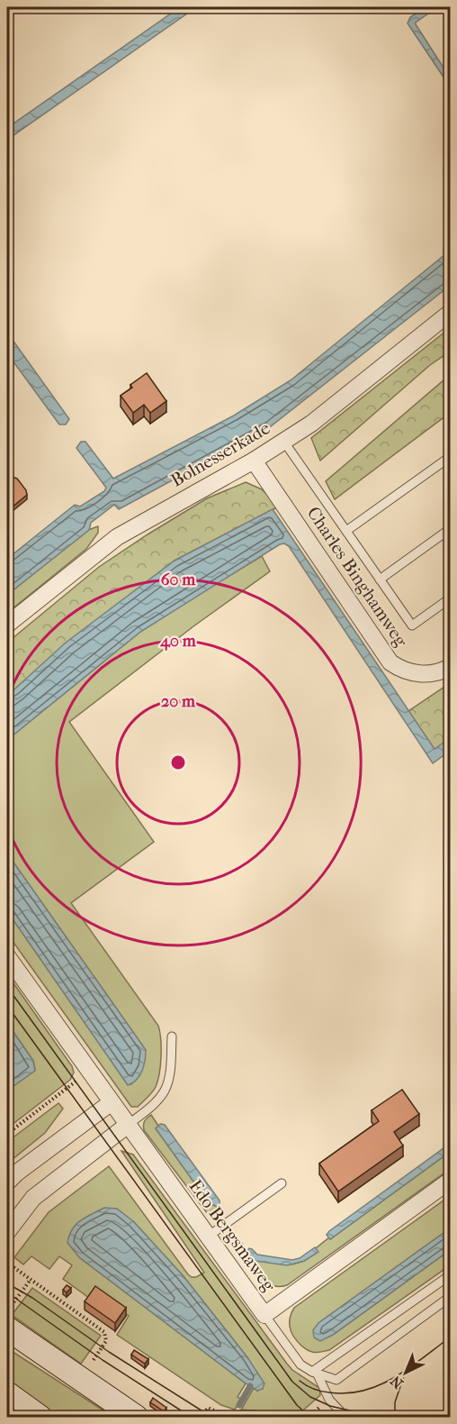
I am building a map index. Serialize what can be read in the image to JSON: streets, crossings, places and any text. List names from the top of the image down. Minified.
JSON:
{"streets":{"street":["Bolnesserkade","Charles Binghamweg","Edo Bergsmaweg"]},"crossings":[["Bolnesserkade","Charles Binghamweg"]],"north":"bottom left","rings":["60 m","40 m","20 m"]}
